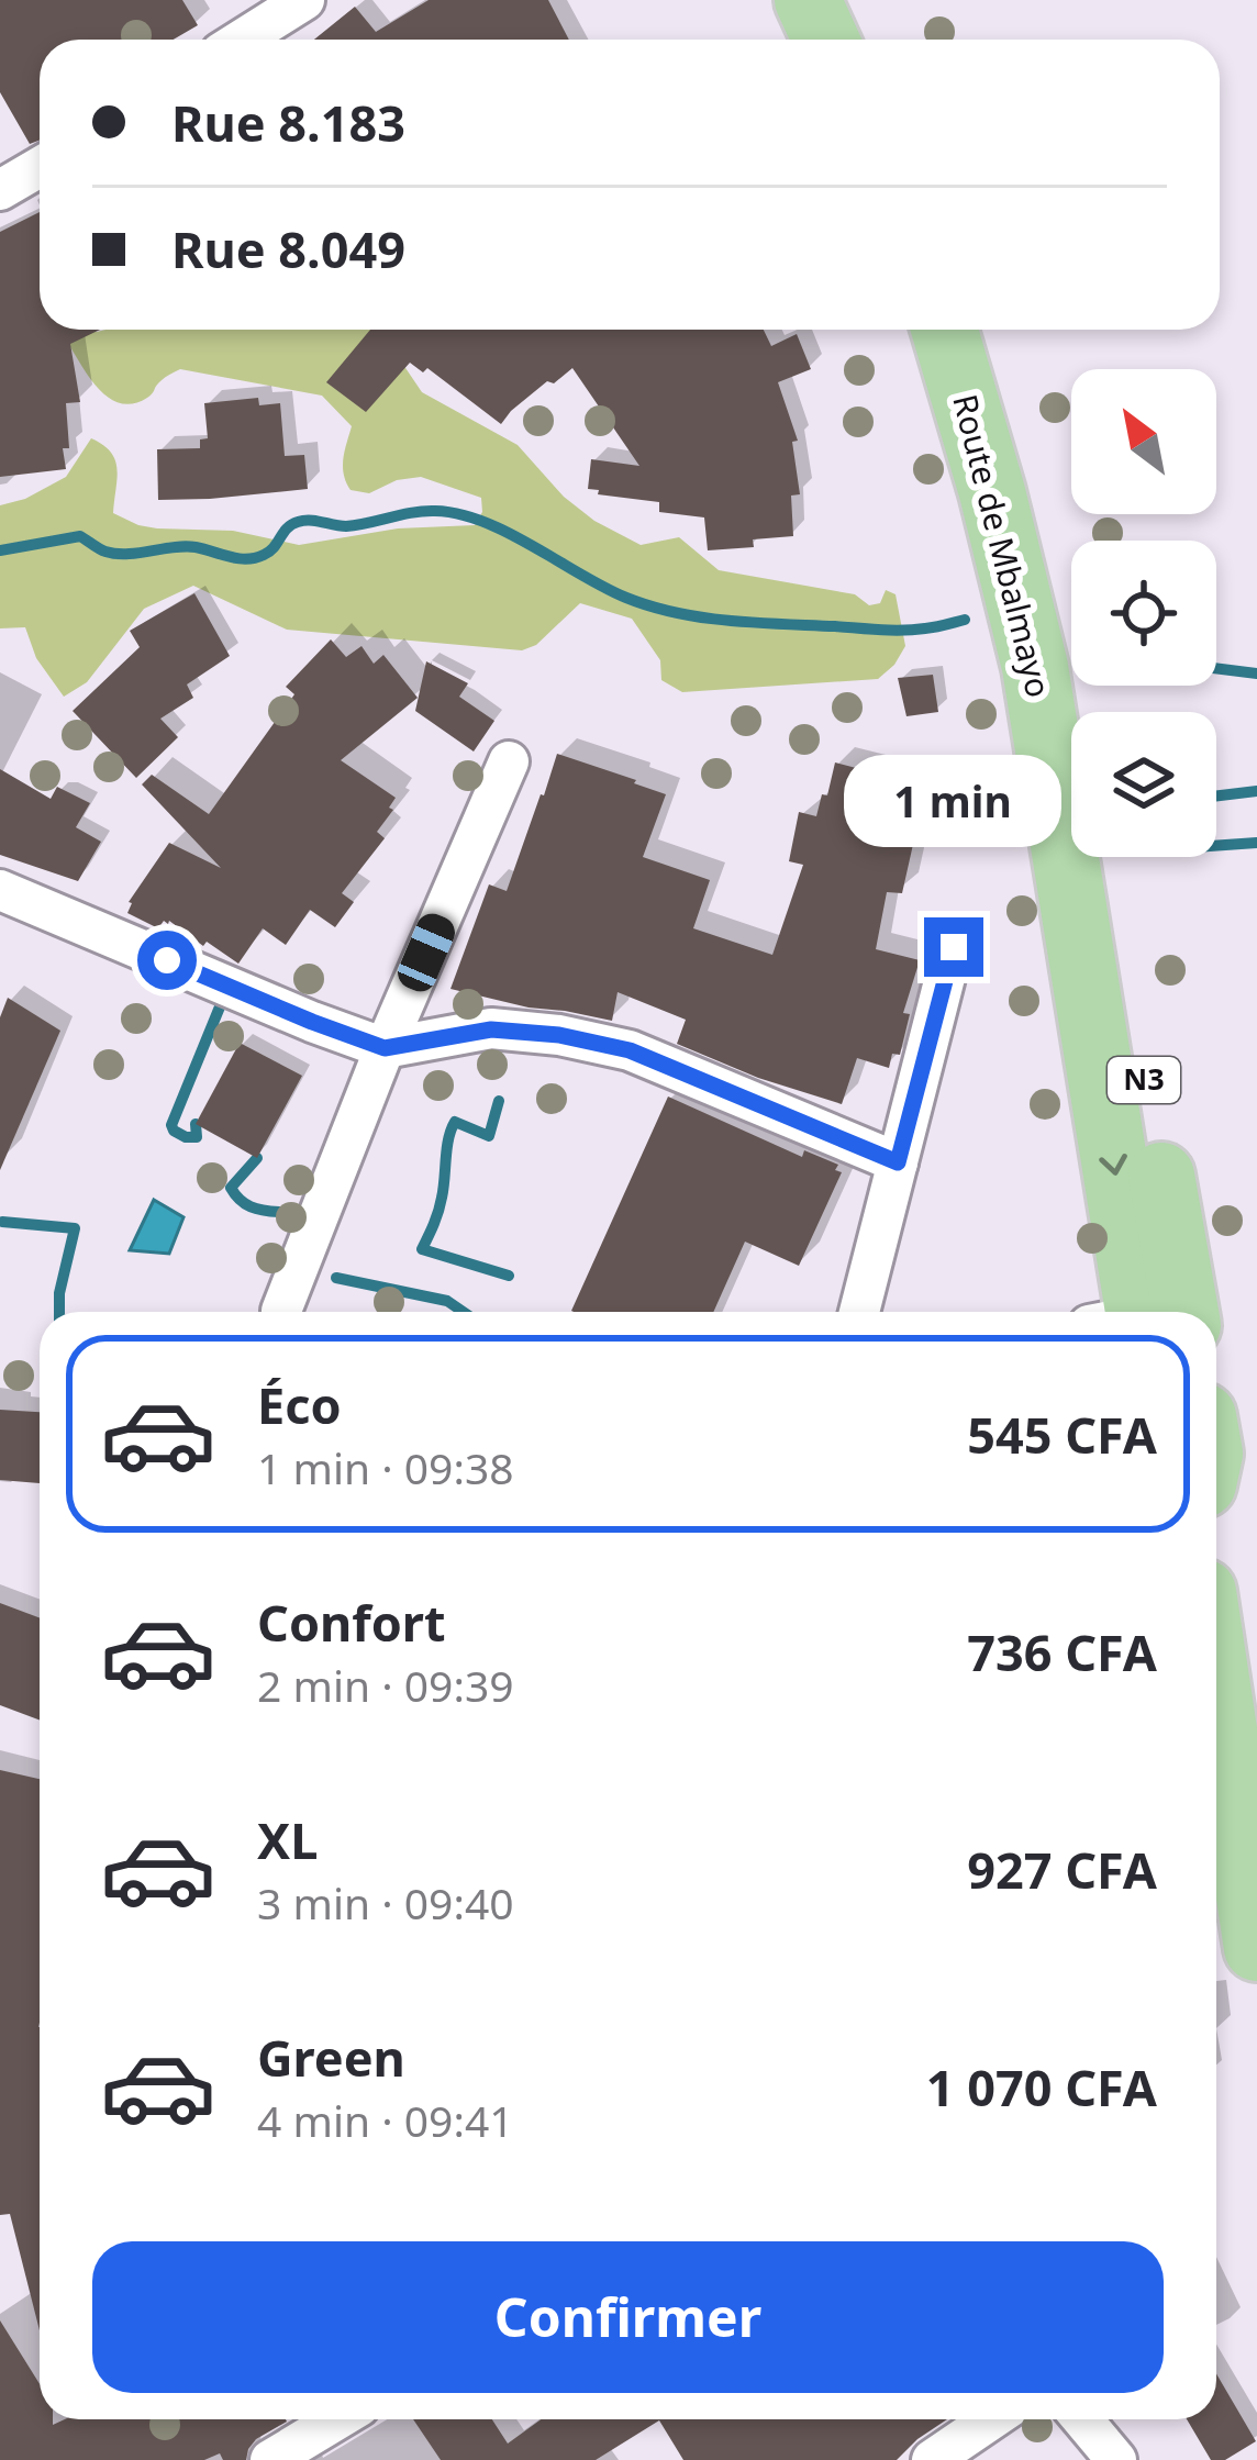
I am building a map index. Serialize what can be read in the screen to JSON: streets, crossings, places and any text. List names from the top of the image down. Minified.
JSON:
{"streets":{"highway":["Route de Mbalmayo","N3"]},"north":"top left","page":{"banner":["Rue 8.183","Rue 8.049"],"bubble":"1 min","list":[{"name":"Éco","note":"1 min · 09:38","value":"545 CFA"},{"name":"Confort","note":"2 min · 09:39","value":"736 CFA"},{"name":"XL","note":"3 min · 09:40","value":"927 CFA"},{"name":"Green","note":"4 min · 09:41","value":"1 070 CFA"}],"buttons":"Confirmer"}}
